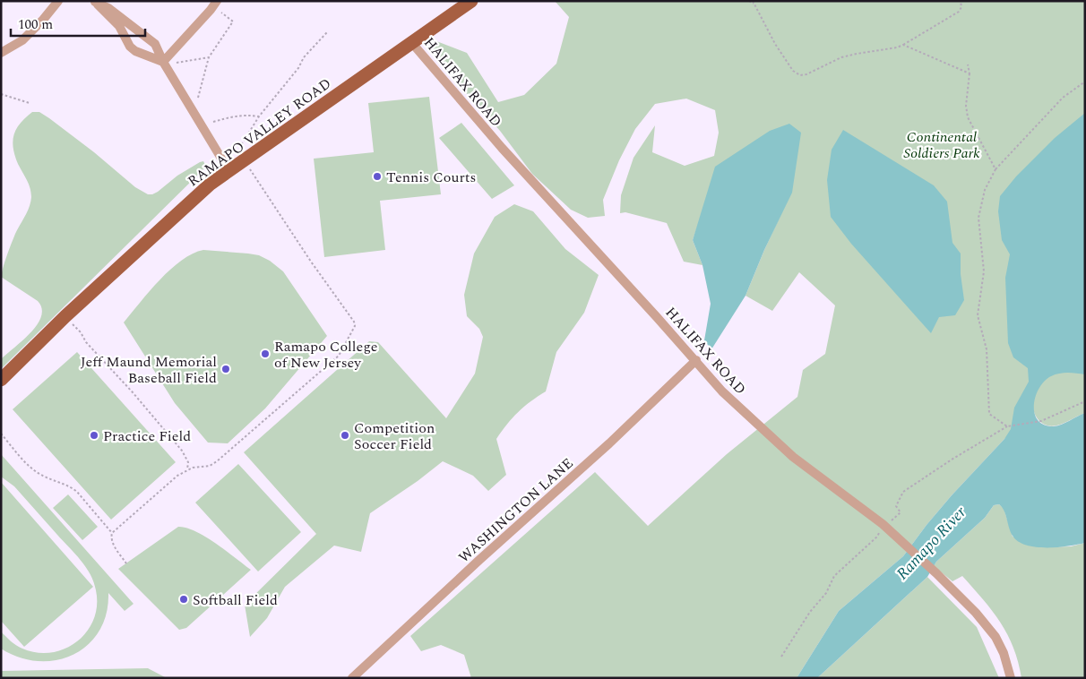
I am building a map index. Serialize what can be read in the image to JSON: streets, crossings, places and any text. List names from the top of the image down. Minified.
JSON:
{"streets":{"main road":["RAMAPO VALLEY ROAD"],"street":["HALIFAX ROAD","WASHINGTON LANE"]},"crossings":[["HALIFAX ROAD","RAMAPO VALLEY ROAD"],["HALIFAX ROAD","WASHINGTON LANE"]],"water":["Ramapo River"],"parks":["Continental Soldiers Park"],"places":["Tennis Courts","Ramapo College of New Jersey","Jeff Maund Memorial Baseball Field","Practice Field","Competition Soccer Field","Softball Field"],"scale_bar":"100 m"}
